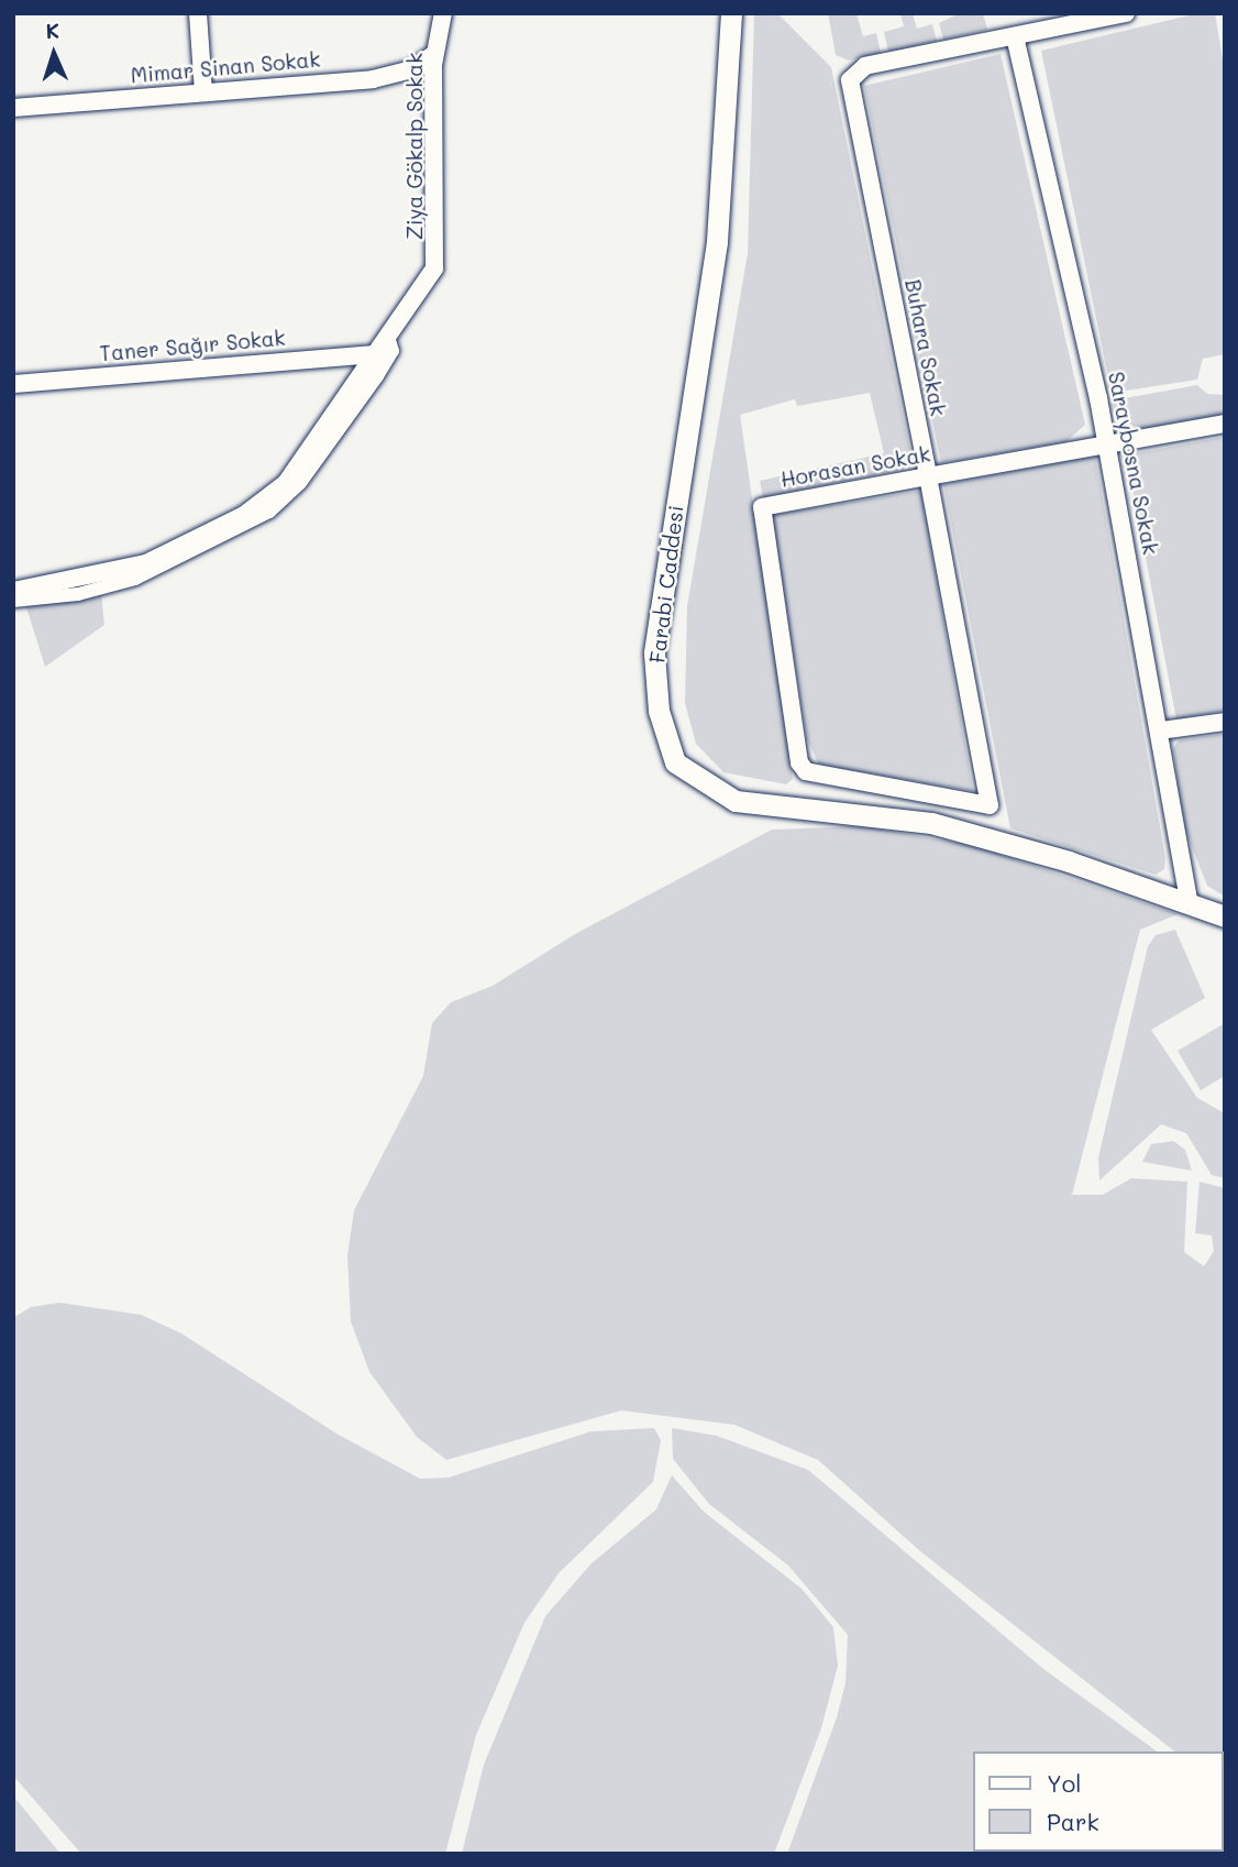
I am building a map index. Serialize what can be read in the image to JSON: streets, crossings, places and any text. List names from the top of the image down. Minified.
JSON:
{"streets":{"street":["Mimar Sinan Sokak","Ziya Gökalp Sokak","Taner Sağır Sokak","Buhara Sokak","Saraybosna Sokak","Horasan Sokak","Farabi Caddesi"]},"crossings":[["Mimar Sinan Sokak","Ziya Gökalp Sokak"],["Ziya Gökalp Sokak","Taner Sağır Sokak"],["Buhara Sokak","Saraybosna Sokak"],["Buhara Sokak","Horasan Sokak"],["Saraybosna Sokak","Horasan Sokak"],["Saraybosna Sokak","Farabi Caddesi"]],"legend":["Yol","Park"],"north":"top"}
